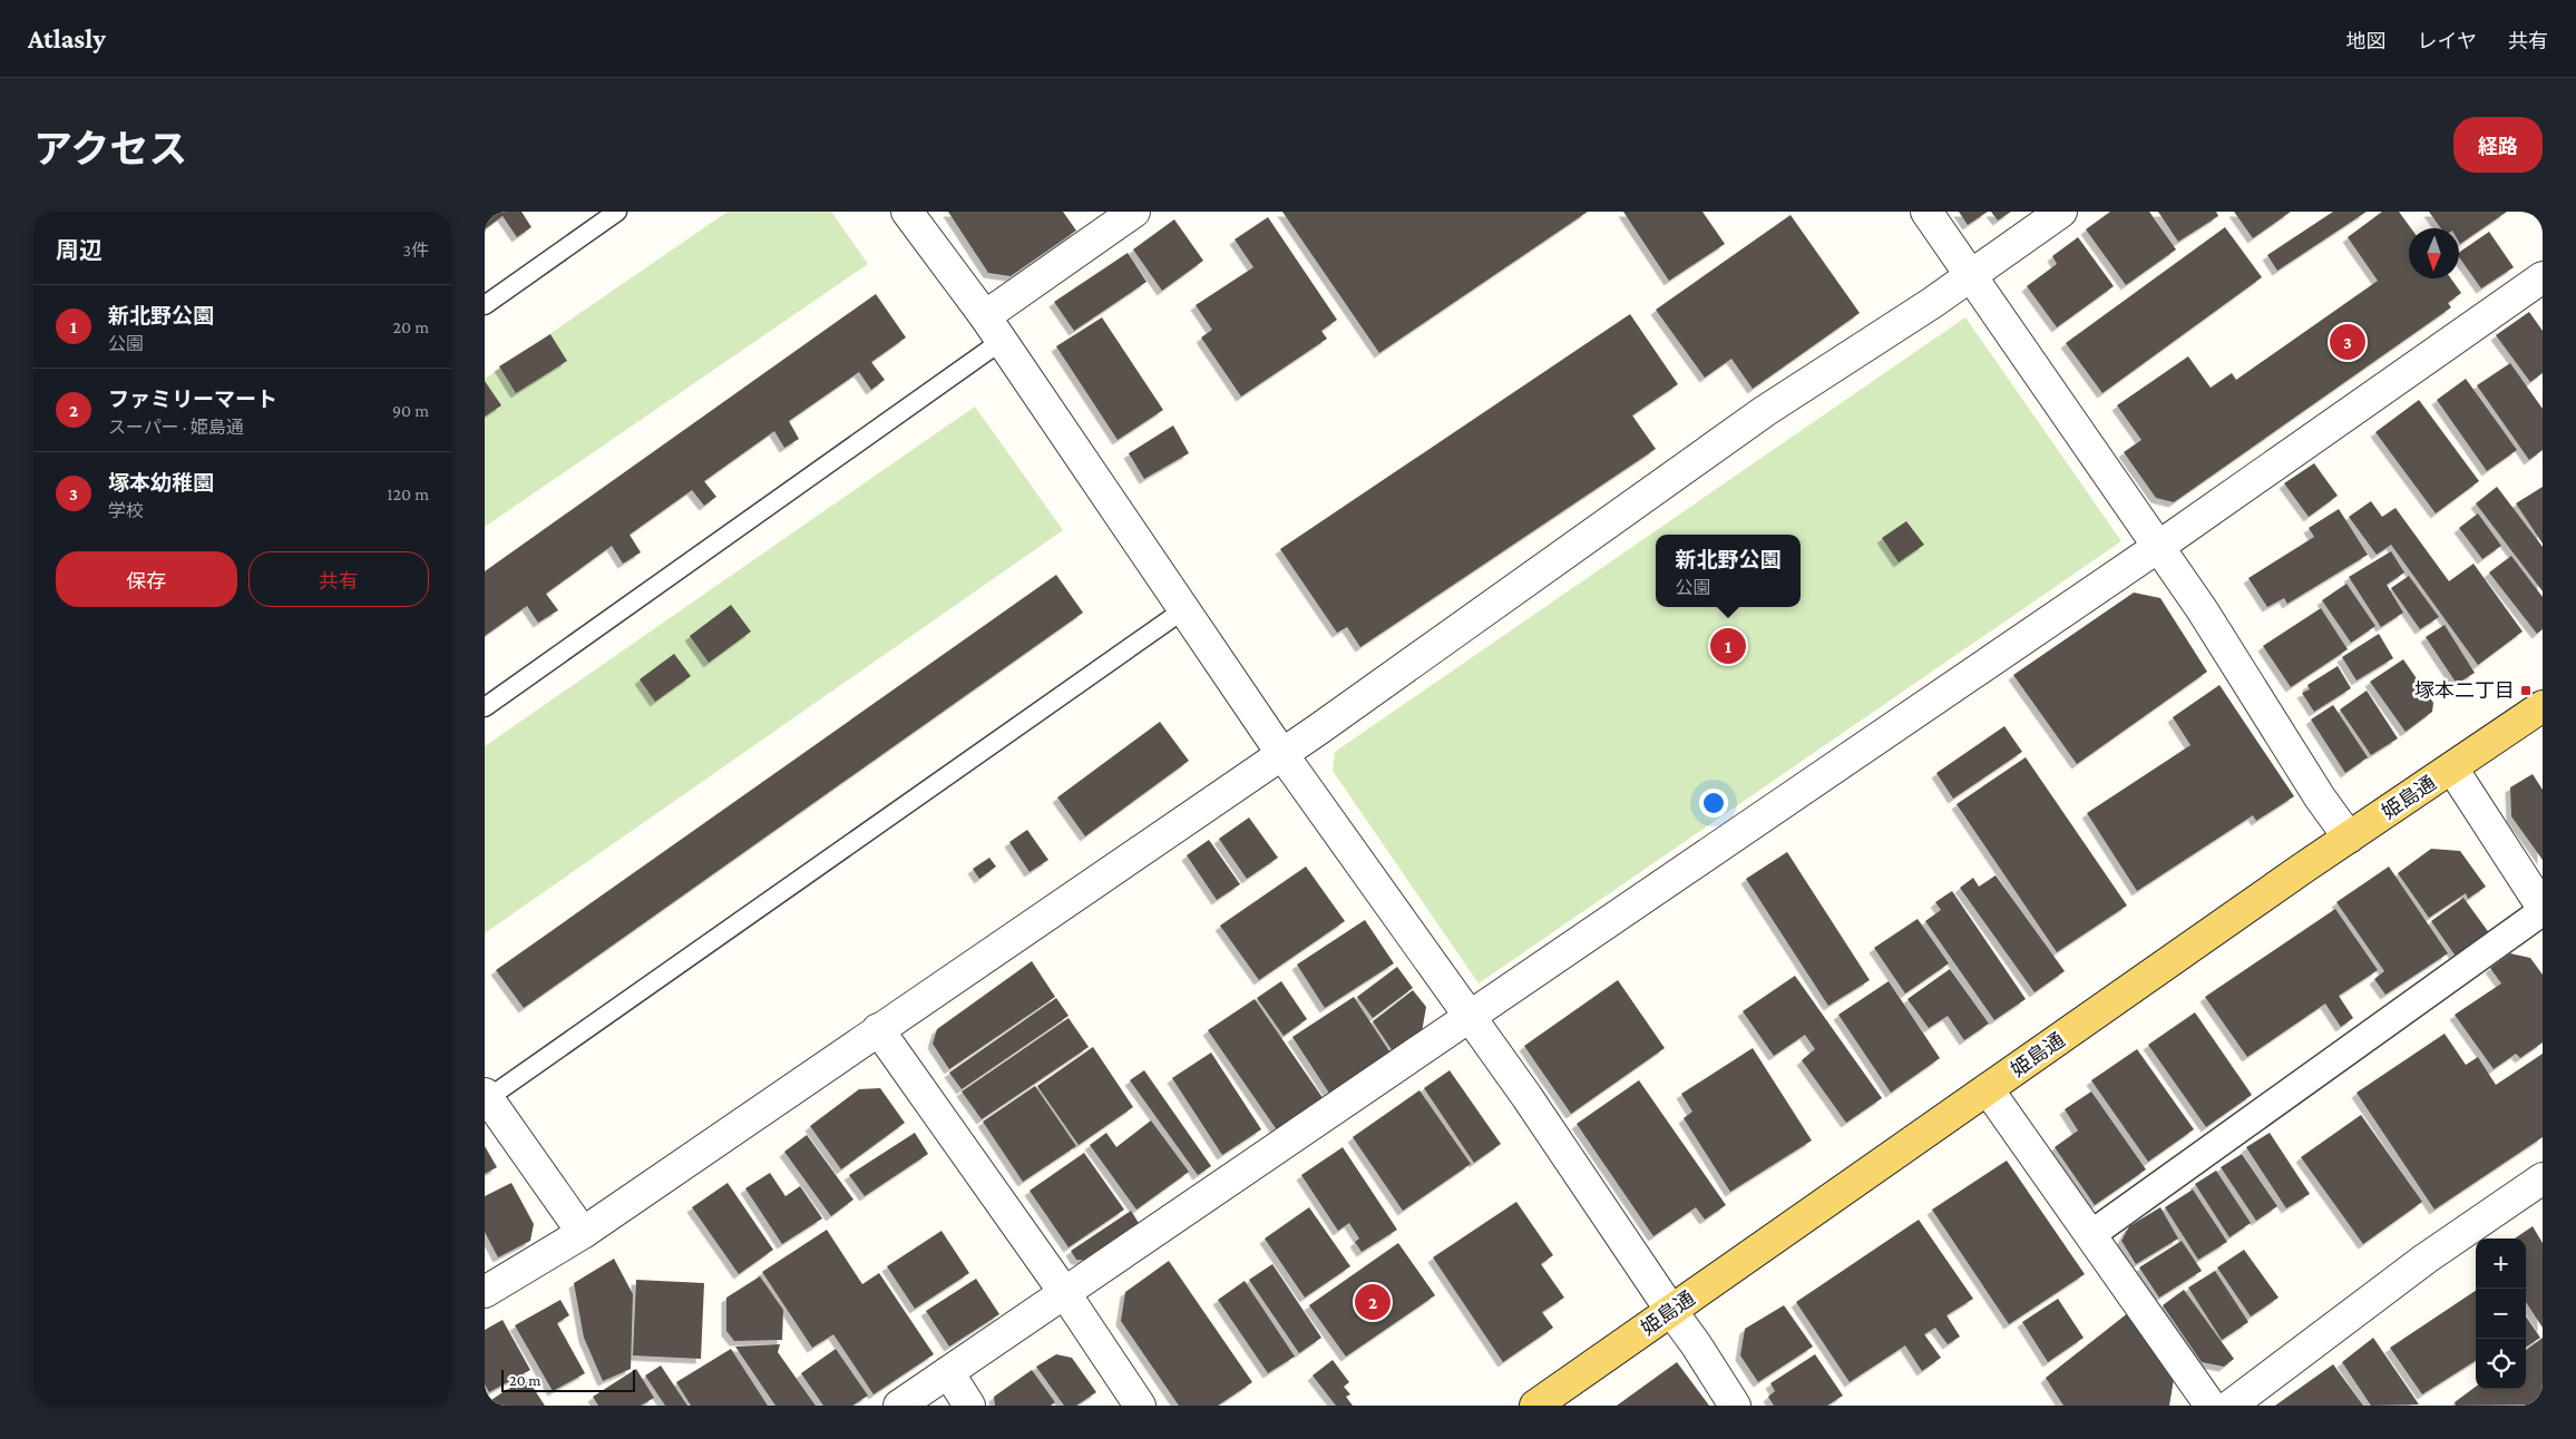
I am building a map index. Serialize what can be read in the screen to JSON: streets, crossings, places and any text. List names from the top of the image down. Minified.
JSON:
{"streets":{"main road":["姫島通"]},"places":{"transit":["塚本二丁目"]},"scale_bar":"20 m","north":"bottom","page":{"header":"Atlasly","nav":["地図","レイヤ","共有"],"title":"アクセス","buttons":["経路",["保存","共有"]],"heading":["周辺","3件"],"list":[{"mark":"1","name":"新北野公園","note":"公園","value":"20 m"},{"mark":"2","name":"ファミリーマート","note":"スーパー · 姫島通","value":"90 m"},{"mark":"3","name":"塚本幼稚園","note":"学校","value":"120 m"}],"pins":["3","1","2"],"popup":["新北野公園","公園"],"map_buttons":["+","−"],"scale":"20 m"}}
